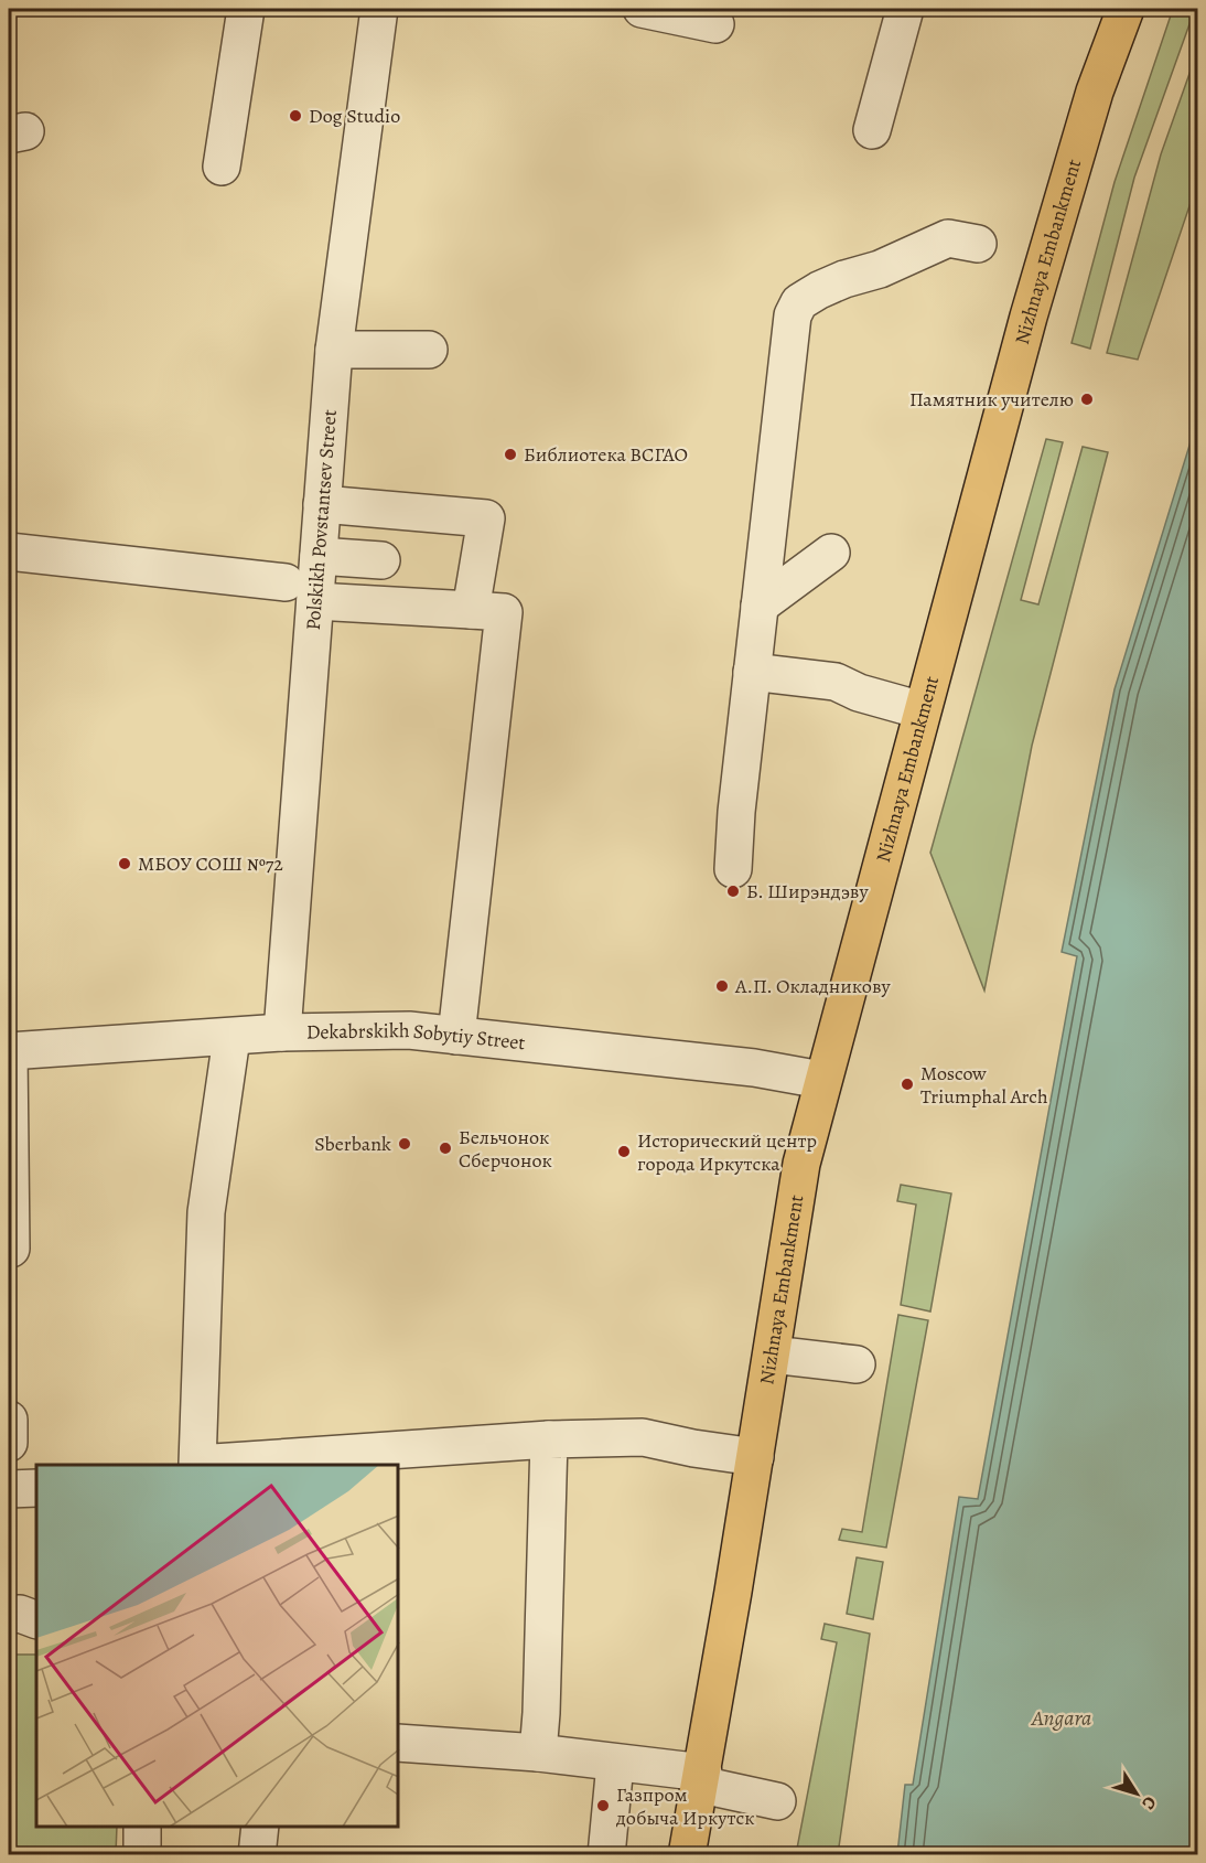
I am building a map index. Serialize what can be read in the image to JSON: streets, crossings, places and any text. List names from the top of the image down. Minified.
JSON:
{"streets":{"main road":["Nizhnaya Embankment"],"street":["Polskikh Povstantsev Street","Dekabrskikh Sobytiy Street"]},"crossings":[["Nizhnaya Embankment","Dekabrskikh Sobytiy Street"],["Polskikh Povstantsev Street","Dekabrskikh Sobytiy Street"]],"water":["Angara"],"places":["Dog Studio","Памятник учителю","Библиотека ВСГАО","МБОУ СОШ №72","Б. Ширэндэву","А.П. Окладникову","Moscow Triumphal Arch","Sberbank","Бельчонок Сберчонок","Исторический центр города Иркутска","Газпром добыча Иркутск"],"north":"bottom right"}
